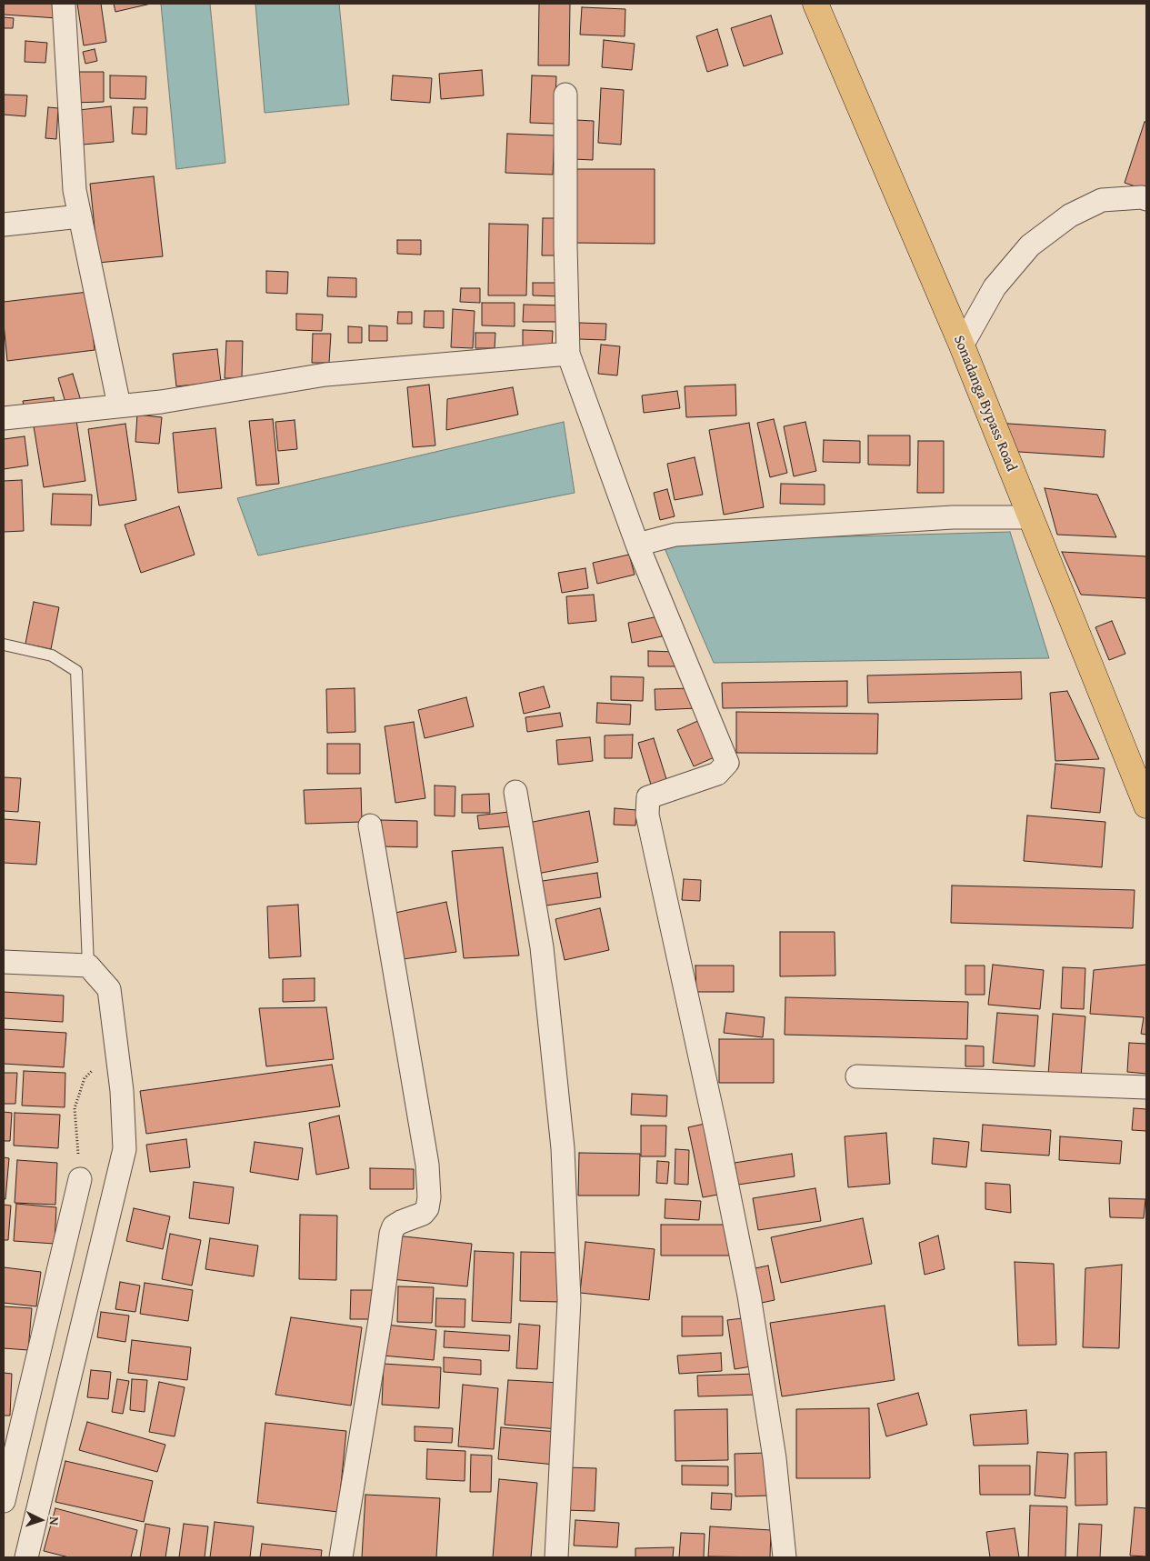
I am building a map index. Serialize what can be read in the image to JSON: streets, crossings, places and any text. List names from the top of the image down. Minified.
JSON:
{"streets":{"main road":["Sonadanga Bypass Road"]},"north":"right"}
